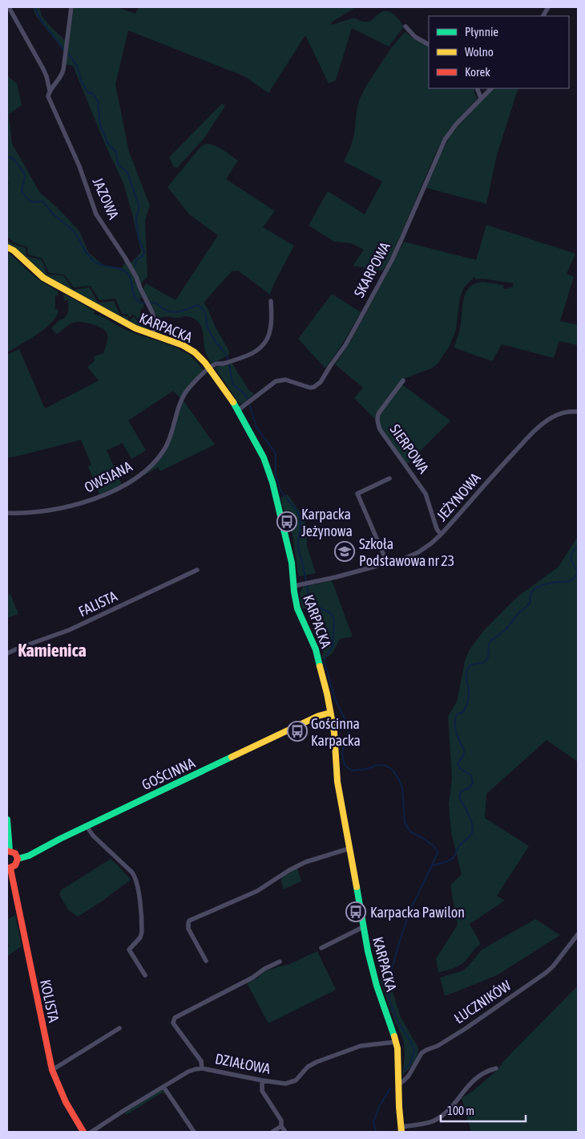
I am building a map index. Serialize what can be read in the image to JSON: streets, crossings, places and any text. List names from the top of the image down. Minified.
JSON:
{"streets":{"street":["JAZOWA","SKARPOWA","KARPACKA","SIERPOWA","OWSIANA","JEŻYNOWA","FALISTA","GOŚCINNA","KOLISTA","ŁUCZNIKÓW","DZIAŁOWA"]},"crossings":[["JAZOWA","KARPACKA"],["SKARPOWA","KARPACKA"],["KARPACKA","OWSIANA"],["KARPACKA","JEŻYNOWA"],["KARPACKA","GOŚCINNA"],["KARPACKA","ŁUCZNIKÓW"],["KARPACKA","DZIAŁOWA"],["SIERPOWA","JEŻYNOWA"]],"districts":["Kamienica"],"places":{"bus stop":["Karpacka Jeżynowa","Gościnna Karpacka","Karpacka Pawilon"],"school or university":["Szkoła Podstawowa nr 23"]},"legend":["Płynnie","Wolno","Korek"],"scale_bar":"100 m"}
